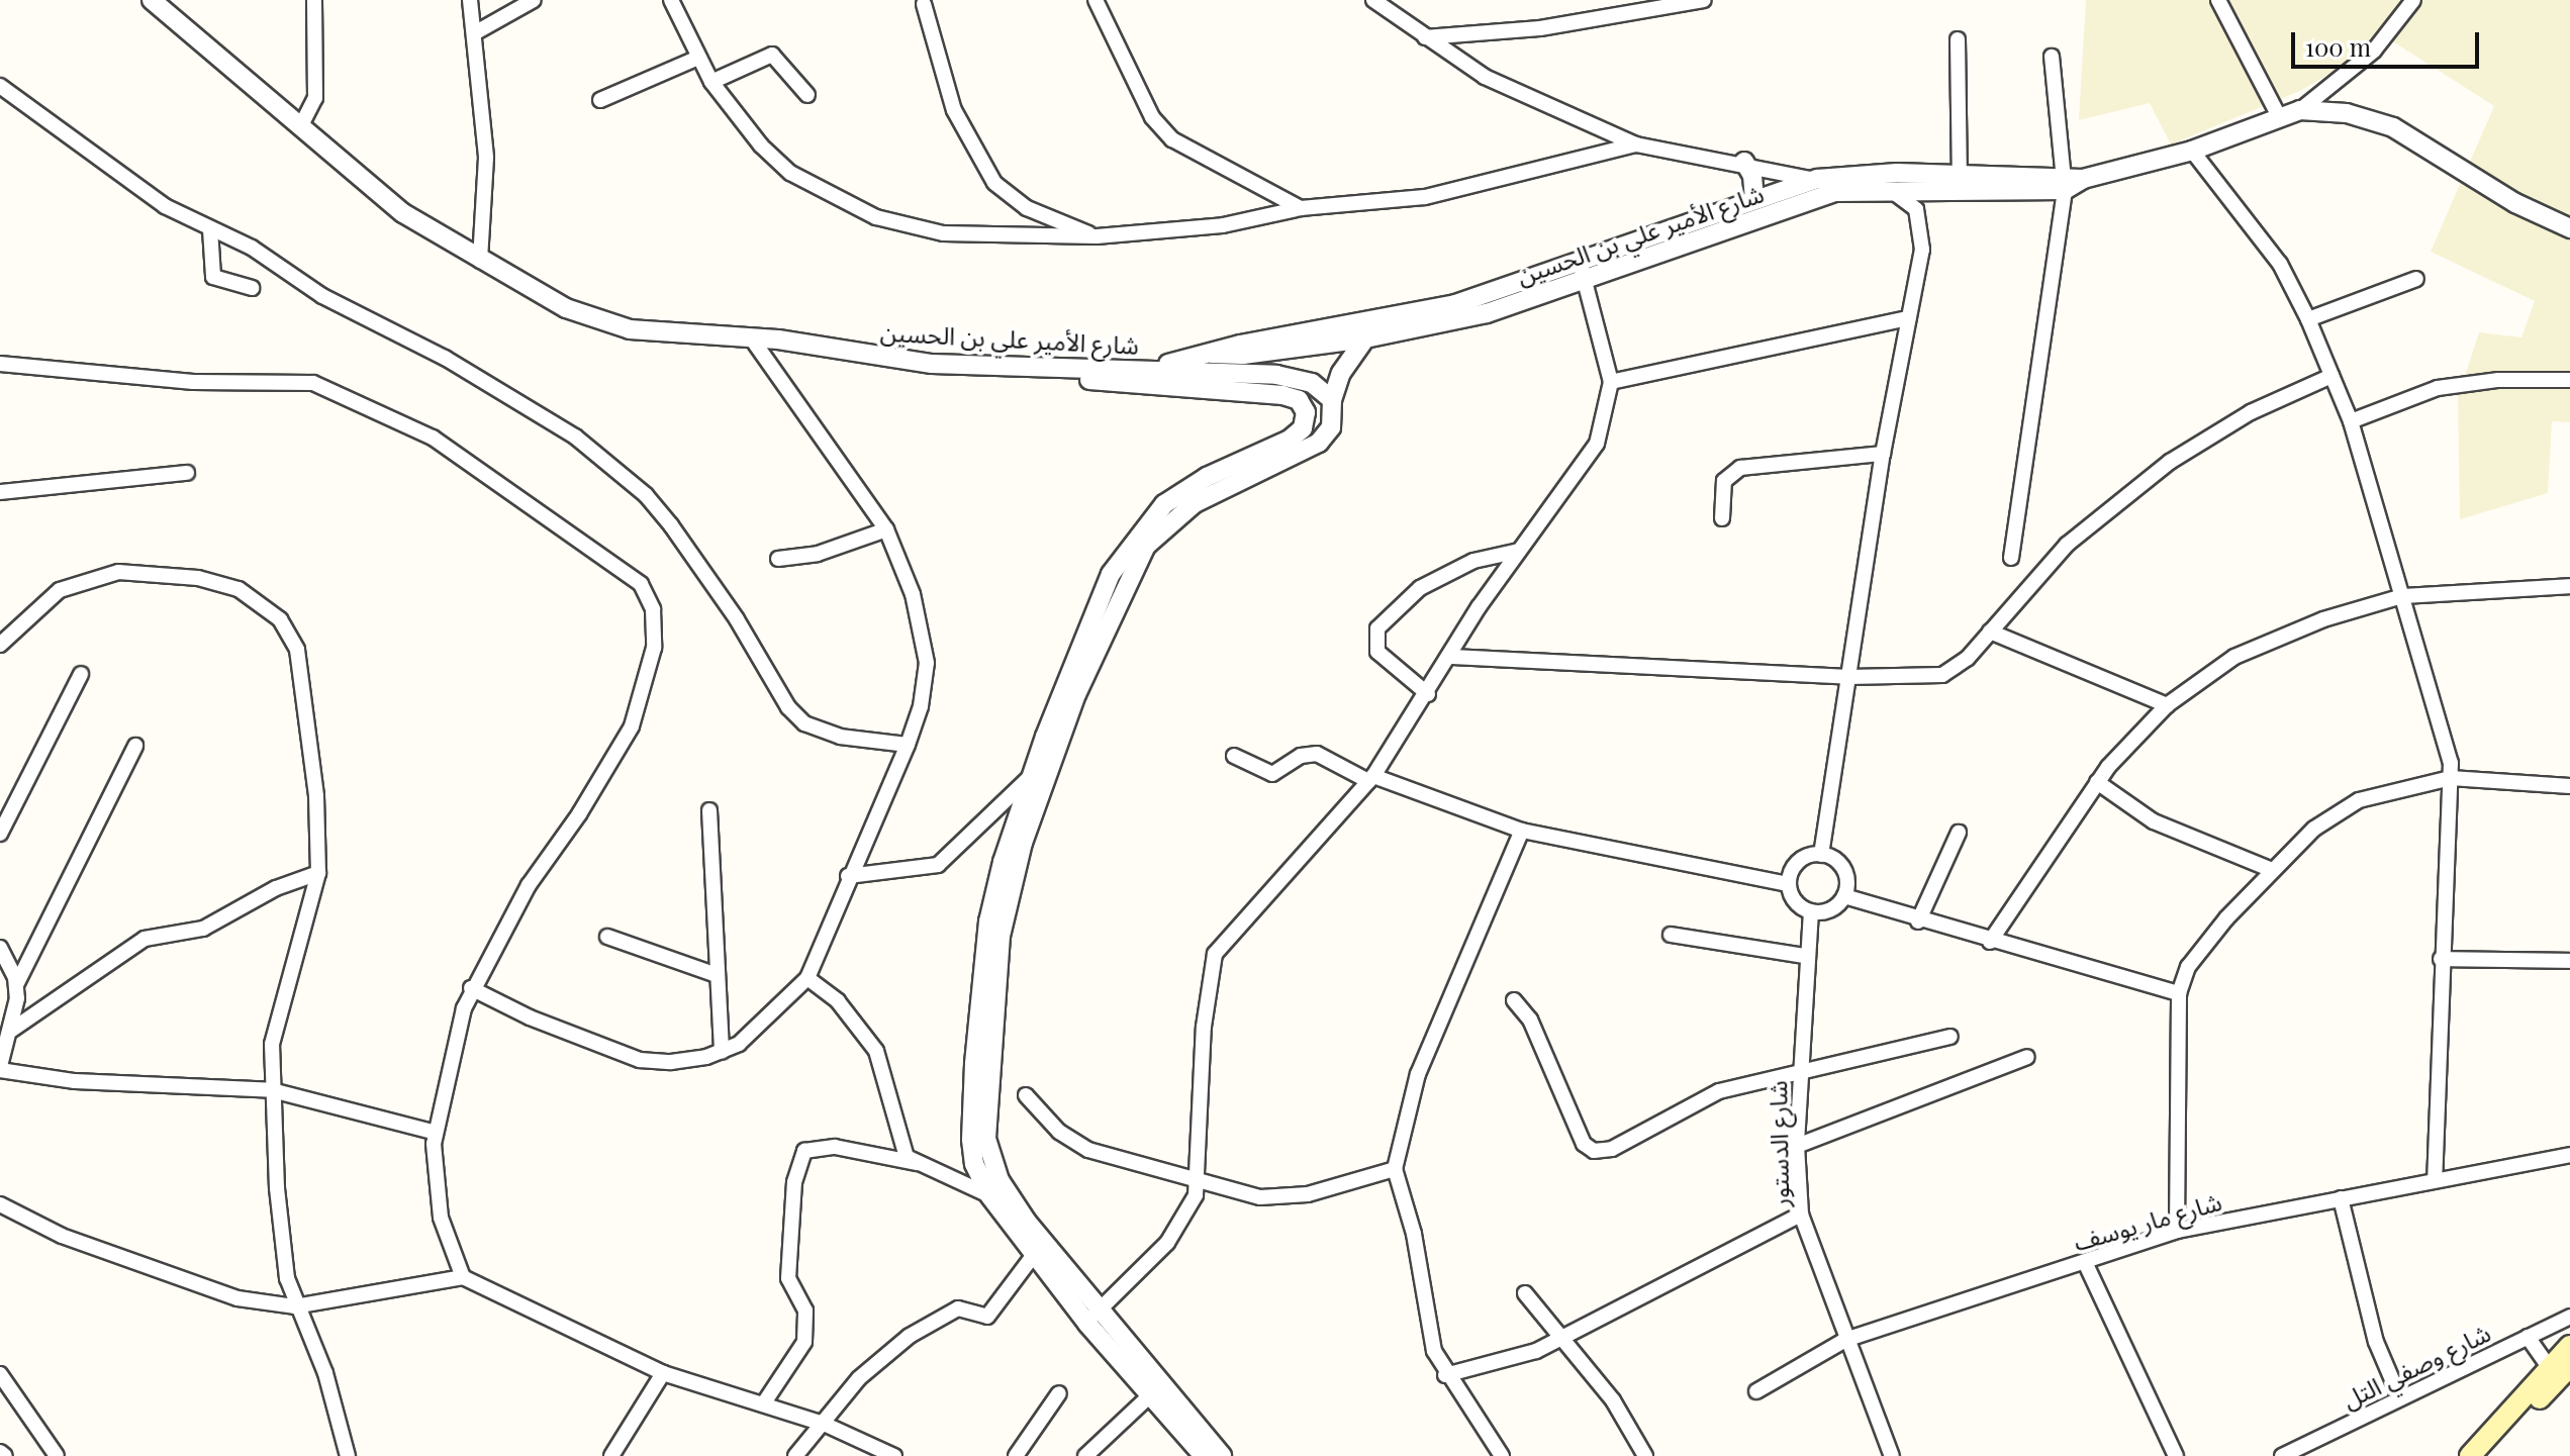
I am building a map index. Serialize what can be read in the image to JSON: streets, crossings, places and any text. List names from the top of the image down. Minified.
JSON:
{"streets":{"street":["شارع الأمير علي بن الحسين","شارع الدستور","شارع مار يوسف","شارع وصفي التل"]},"crossings":[["شارع الدستور","شارع مار يوسف"]],"scale_bar":"100 m"}
